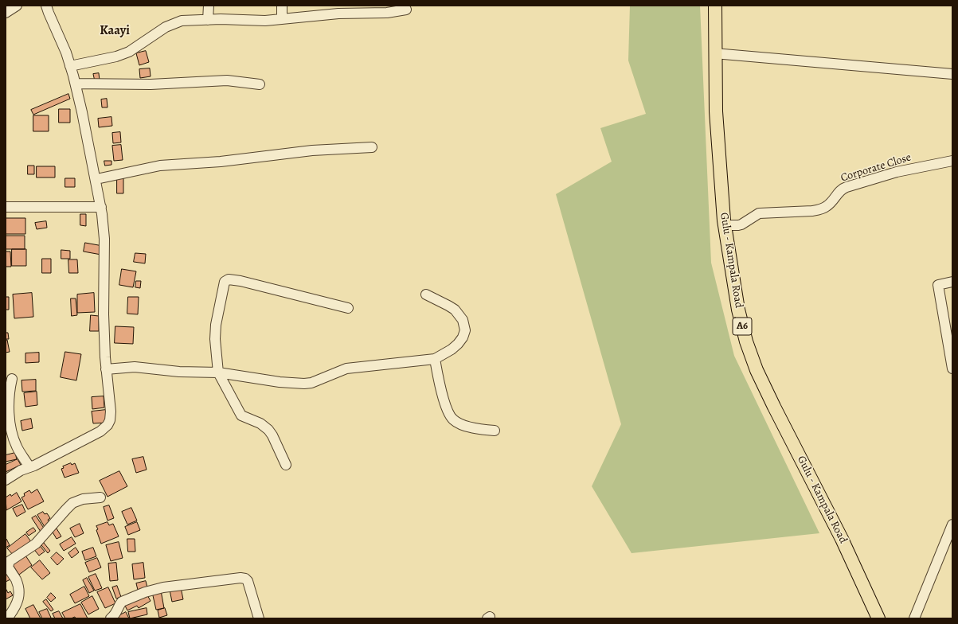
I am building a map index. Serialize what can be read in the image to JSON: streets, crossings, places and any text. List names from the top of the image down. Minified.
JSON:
{"streets":{"main road":["Gulu - Kampala Road","A6"],"street":["Corporate Close"]},"crossings":[["Corporate Close","Gulu - Kampala Road"]],"districts":["Kaayi"]}
